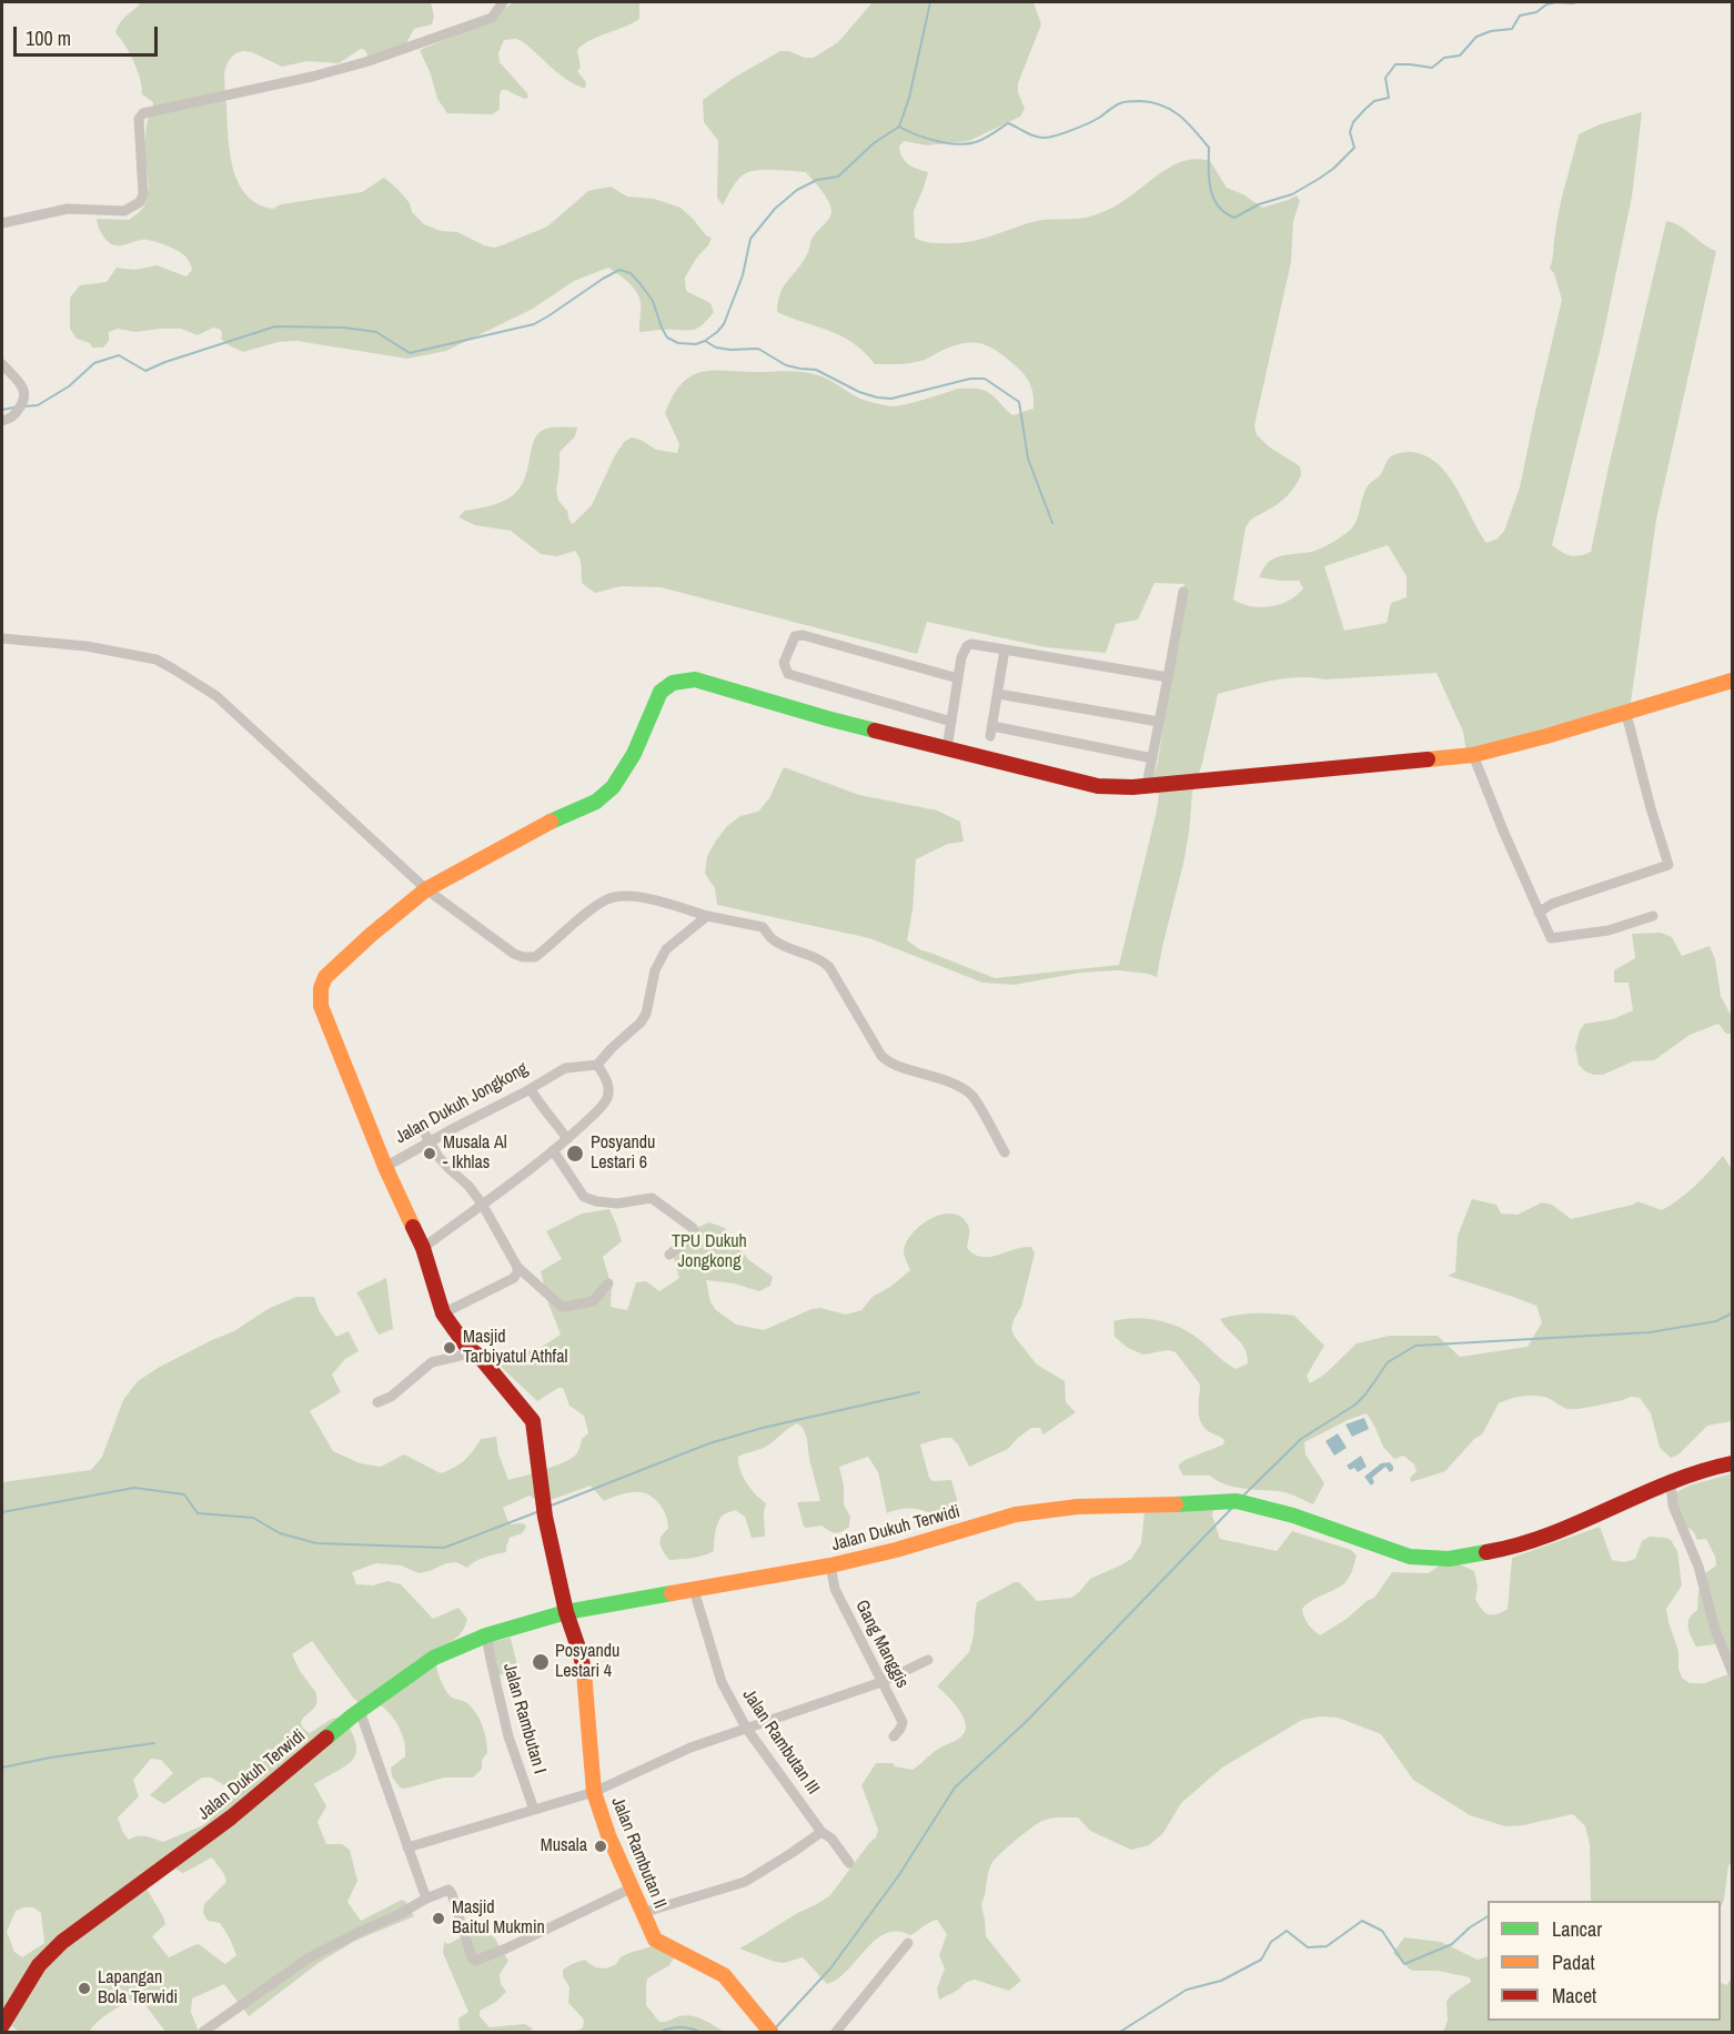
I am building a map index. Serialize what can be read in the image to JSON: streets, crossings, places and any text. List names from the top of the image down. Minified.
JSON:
{"streets":{"street":["Jalan Dukuh Jongkong","Jalan Dukuh Terwidi","Gang Manggis","Jalan Rambutan I","Jalan Rambutan III","Jalan Rambutan II"]},"crossings":[["Jalan Dukuh Jongkong","Jalan Dukuh Terwidi"],["Jalan Dukuh Jongkong","Jalan Rambutan II"],["Jalan Dukuh Terwidi","Gang Manggis"],["Jalan Dukuh Terwidi","Jalan Rambutan I"],["Jalan Dukuh Terwidi","Jalan Rambutan III"],["Jalan Dukuh Terwidi","Jalan Rambutan II"]],"parks":["TPU Dukuh Jongkong"],"places":["Musala Al - Ikhlas","Posyandu Lestari 6","Masjid Tarbiyatul Athfal","Posyandu Lestari 4","Musala","Masjid Baitul Mukmin","Lapangan Bola Terwidi"],"legend":["Lancar","Padat","Macet"],"scale_bar":"100 m"}
